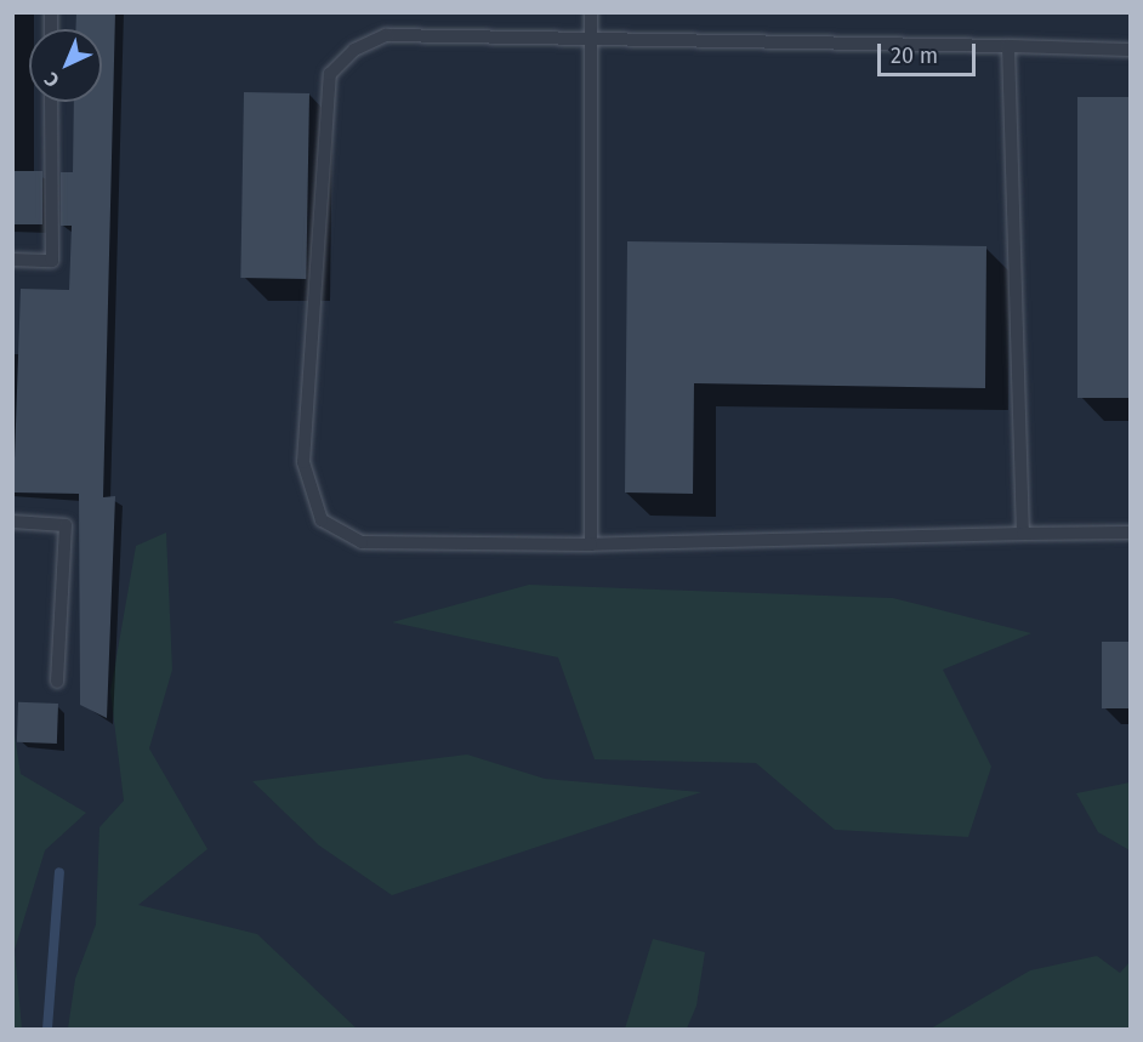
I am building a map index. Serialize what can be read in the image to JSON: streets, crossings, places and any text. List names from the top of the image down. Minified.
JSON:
{"scale_bar":"20 m","north":"bottom left"}
